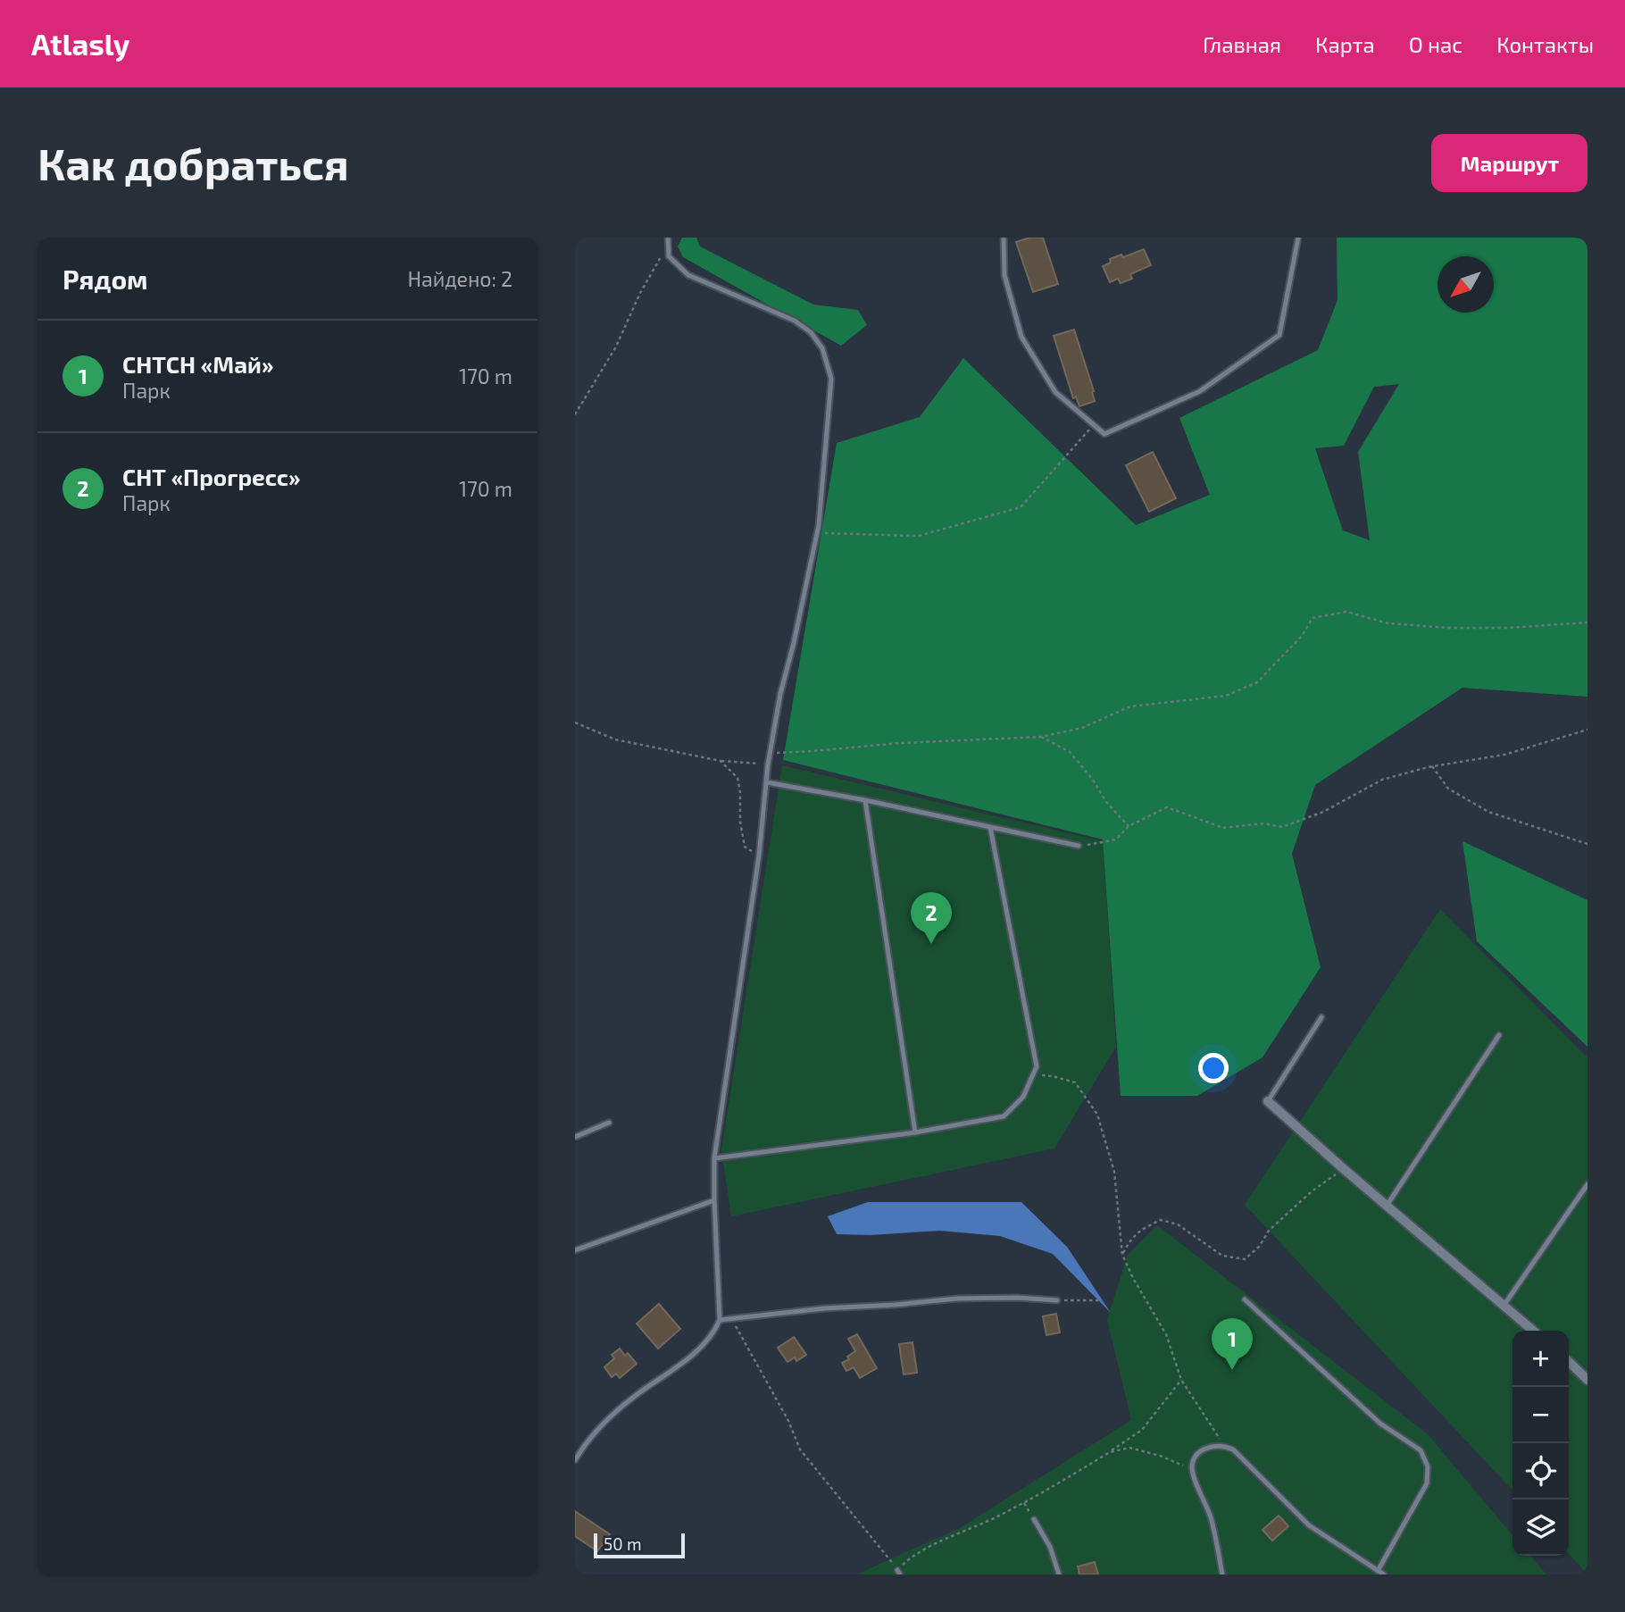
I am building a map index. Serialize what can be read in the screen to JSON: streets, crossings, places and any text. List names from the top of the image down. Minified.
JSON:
{"scale_bar":"50 m","north":"bottom left","page":{"header":"Atlasly","nav":["Главная","Карта","О нас","Контакты"],"buttons":"Маршрут","title":"Как добраться","heading":["Рядом","Найдено: 2"],"list":[{"mark":"1","name":"СНТСН «Май»","note":"Парк","value":"170 m"},{"mark":"2","name":"СНТ «Прогресс»","note":"Парк","value":"170 m"}],"pins":["2","1"],"map_buttons":["+","−"],"scale":"50 m"}}
